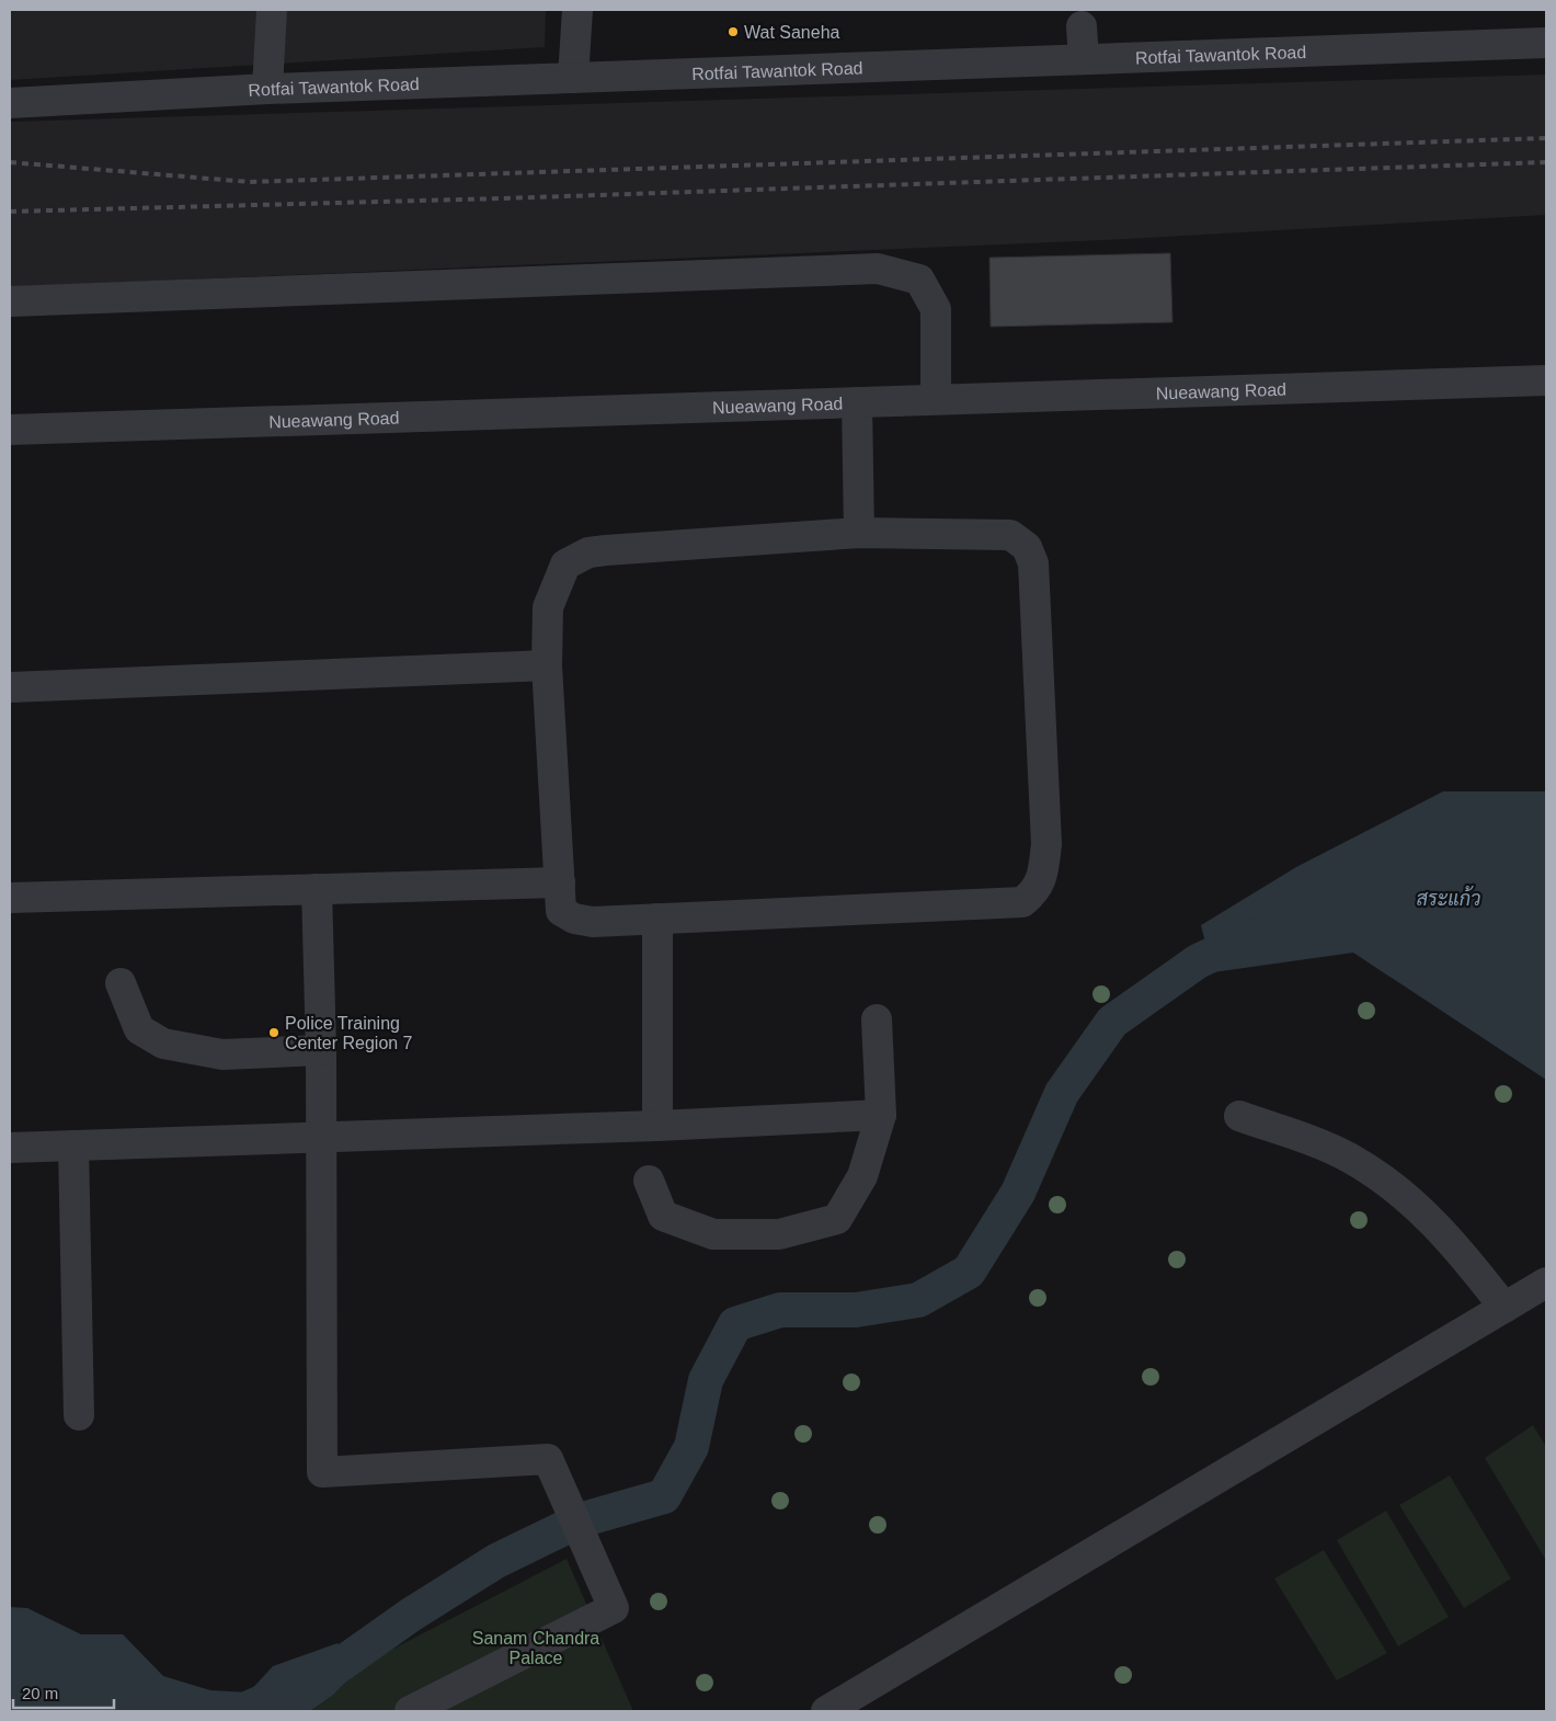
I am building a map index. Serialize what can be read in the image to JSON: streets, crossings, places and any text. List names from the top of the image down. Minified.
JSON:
{"streets":{"street":["Rotfai Tawantok Road","Nueawang Road"]},"water":["สระแก้ว"],"parks":["Sanam Chandra Palace"],"places":["Wat Saneha","Police Training Center Region 7"],"scale_bar":"20 m"}
